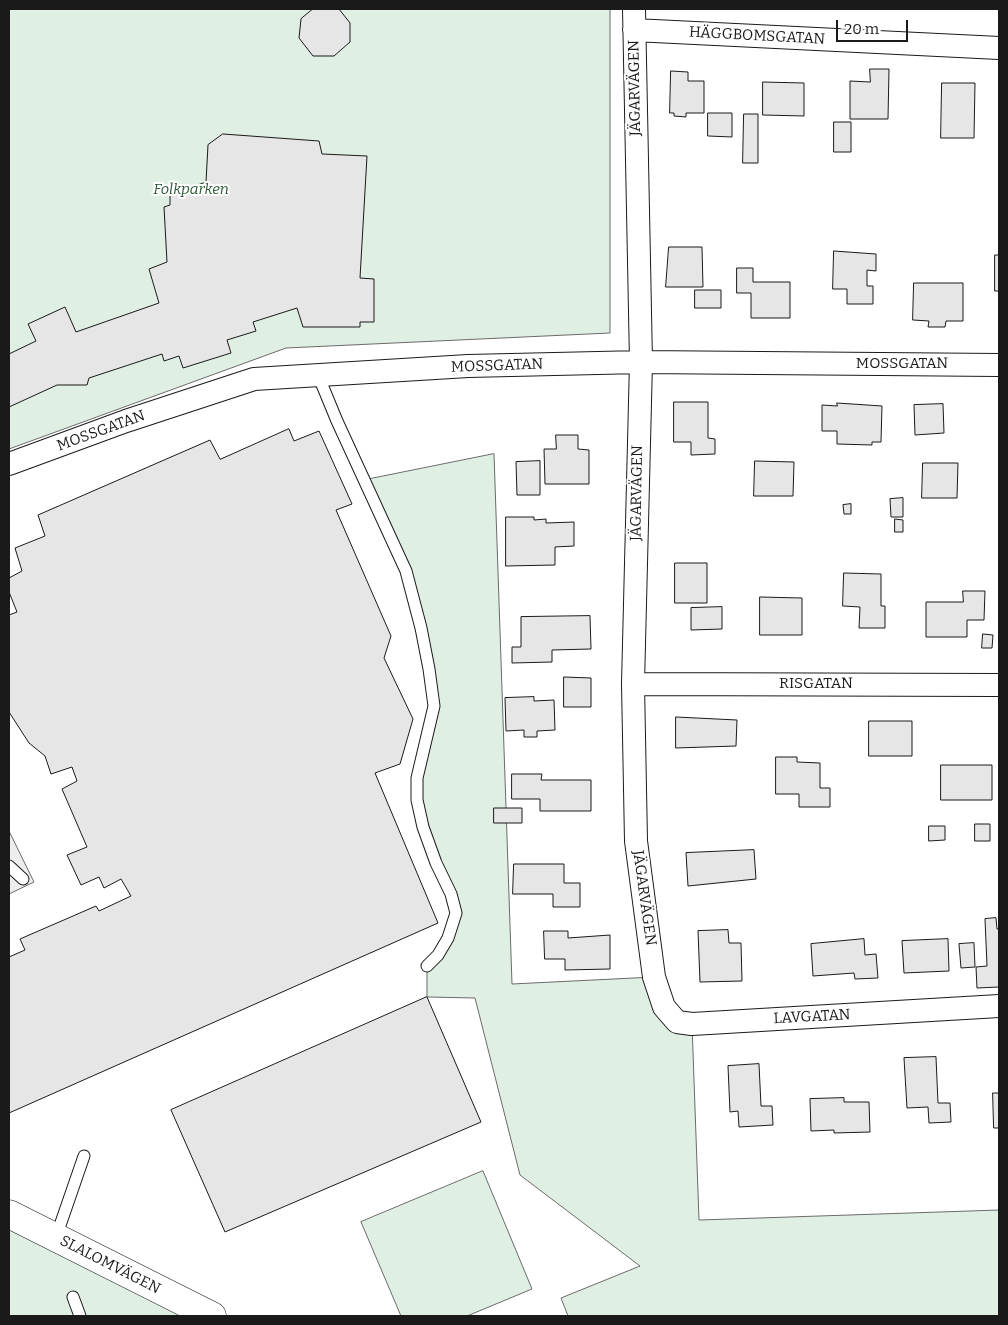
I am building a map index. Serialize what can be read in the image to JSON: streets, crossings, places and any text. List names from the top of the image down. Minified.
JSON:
{"streets":{"street":["HÄGGBOMSGATAN","JÄGARVÄGEN","MOSSGATAN","RISGATAN","LAVGATAN","SLALOMVÄGEN"]},"crossings":[["HÄGGBOMSGATAN","JÄGARVÄGEN"],["JÄGARVÄGEN","MOSSGATAN"],["JÄGARVÄGEN","RISGATAN"],["JÄGARVÄGEN","LAVGATAN"]],"parks":["Folkparken"],"scale_bar":"20 m"}
